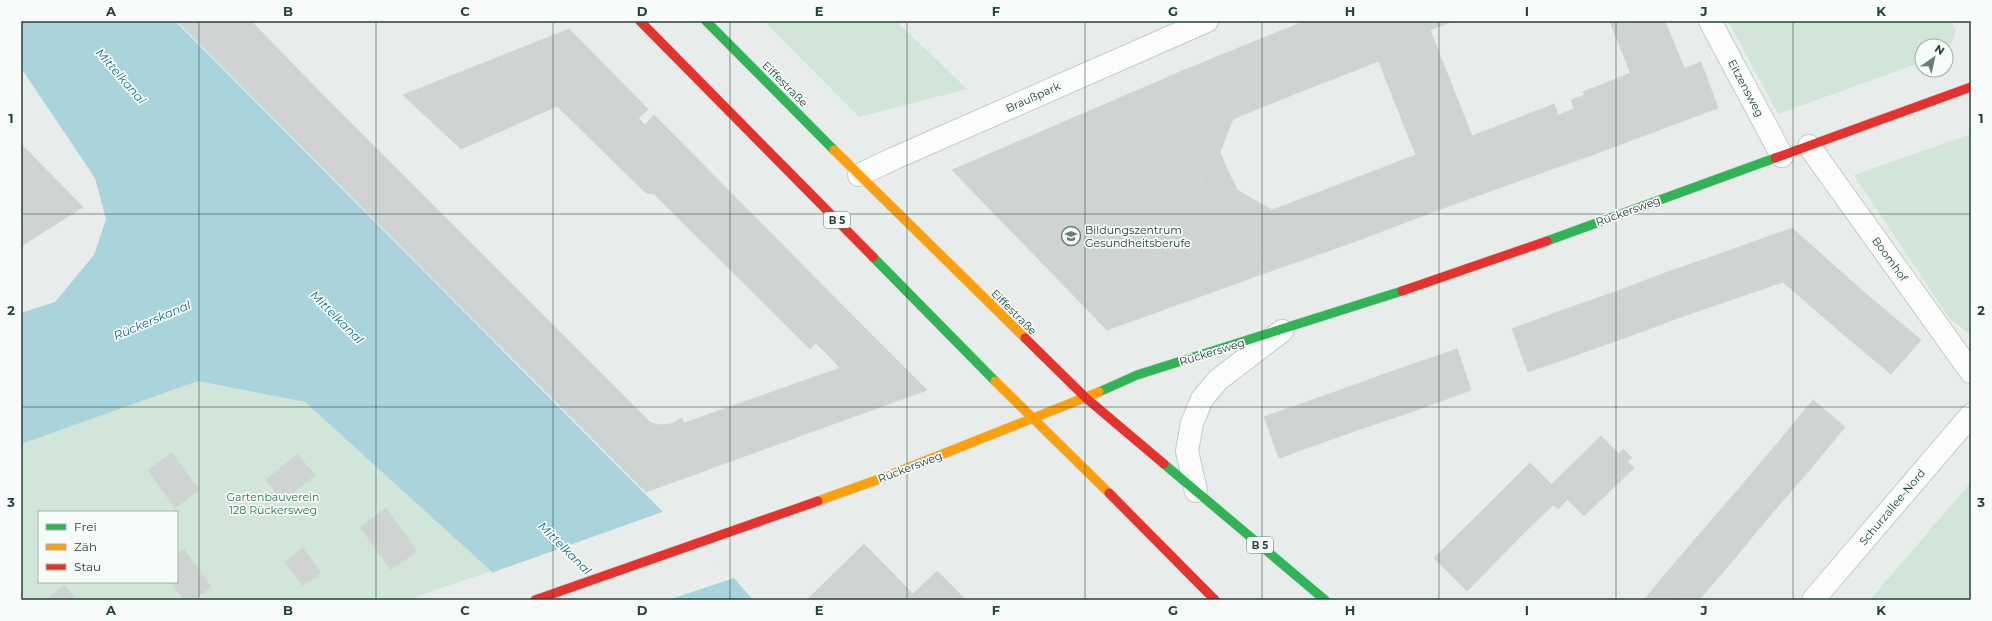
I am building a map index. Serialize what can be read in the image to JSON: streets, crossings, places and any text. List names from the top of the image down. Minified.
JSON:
{"streets":{"main road":["Eiffestraße","Rückersweg","B 5"],"street":["Eitzensweg","Braußpark","Boomhof","Schurzallee-Nord"]},"crossings":[["Eiffestraße","Braußpark"],["Eiffestraße","Rückersweg"],["Eitzensweg","Rückersweg"],["Rückersweg","B 5"],["Rückersweg","Boomhof"]],"water":["Mittelkanal","Rückerskanal"],"parks":["Gartenbauverein 128 Rückersweg"],"places":{"school or university":["Bildungszentrum Gesundheitsberufe"]},"legend":["Frei","Zäh","Stau"],"north":"top right","grid":{"columns":["A","B","C","D","E","F","G","H","I","J","K"],"rows":["1","2","3"]}}
